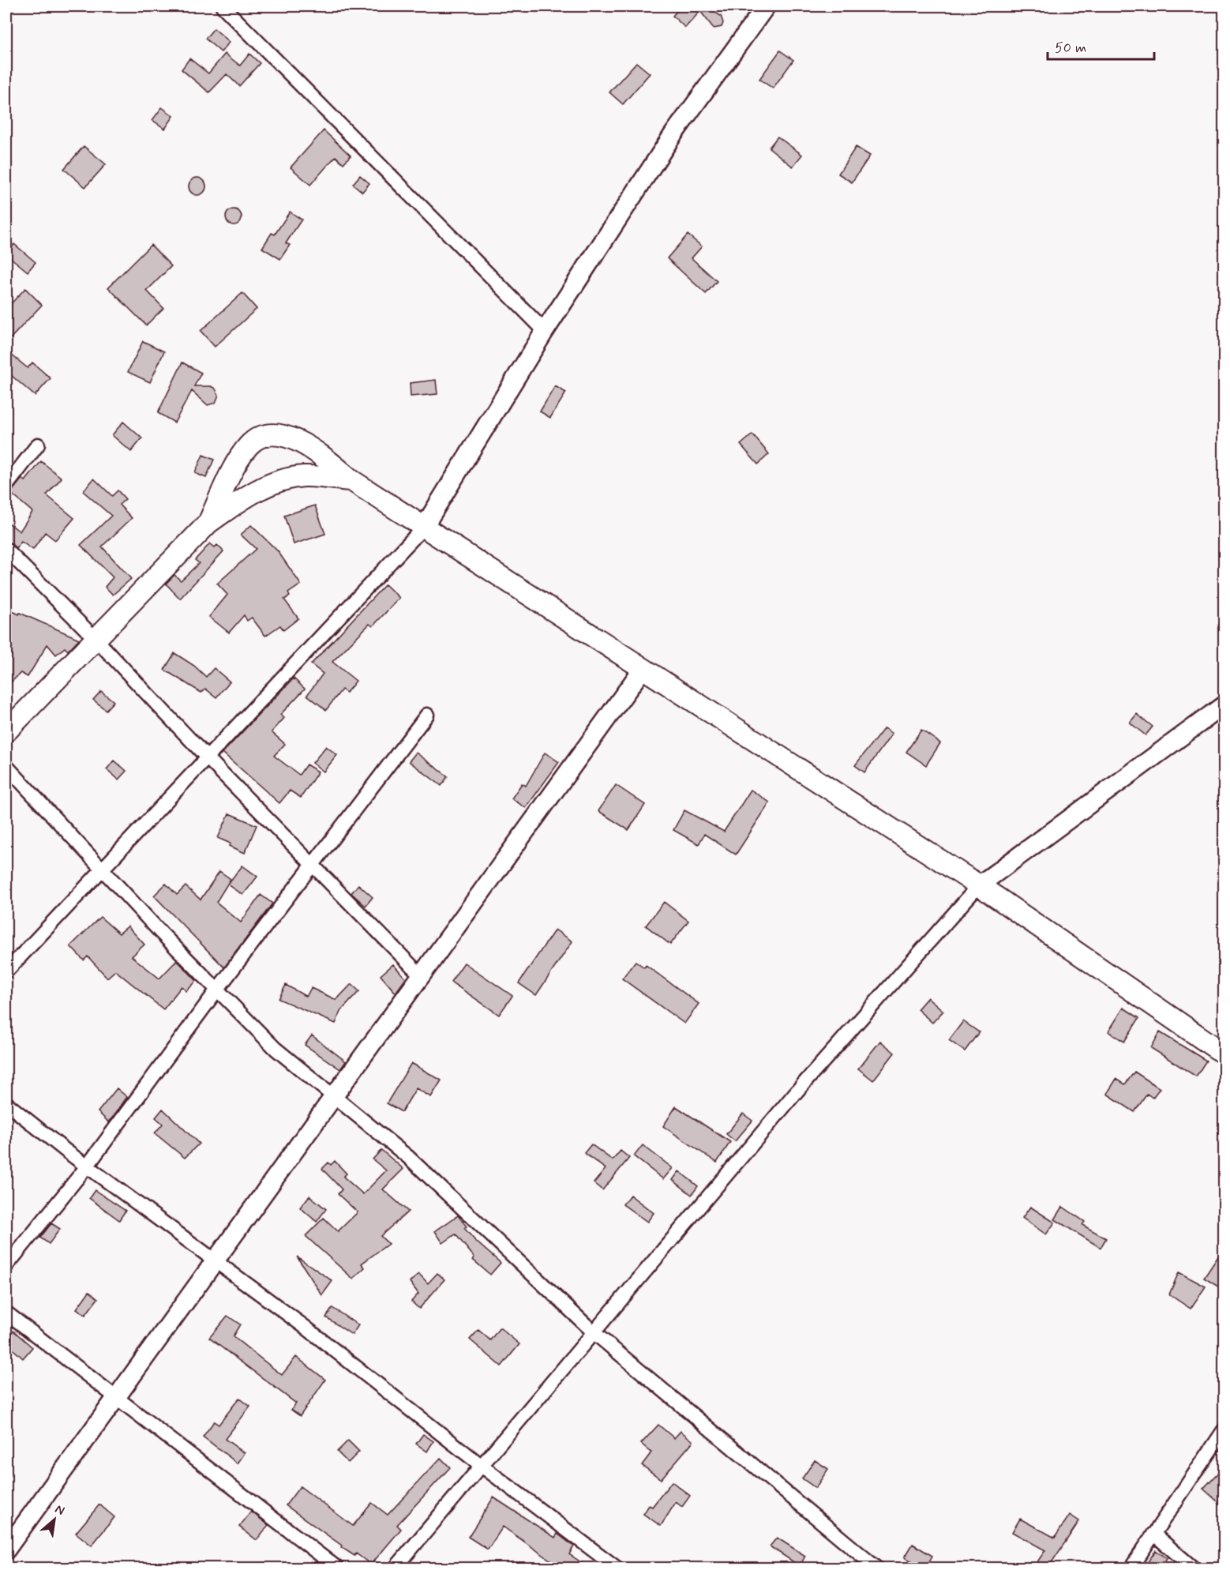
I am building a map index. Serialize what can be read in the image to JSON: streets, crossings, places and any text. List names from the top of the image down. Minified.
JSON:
{"scale_bar":"50 m","north":"top right"}
